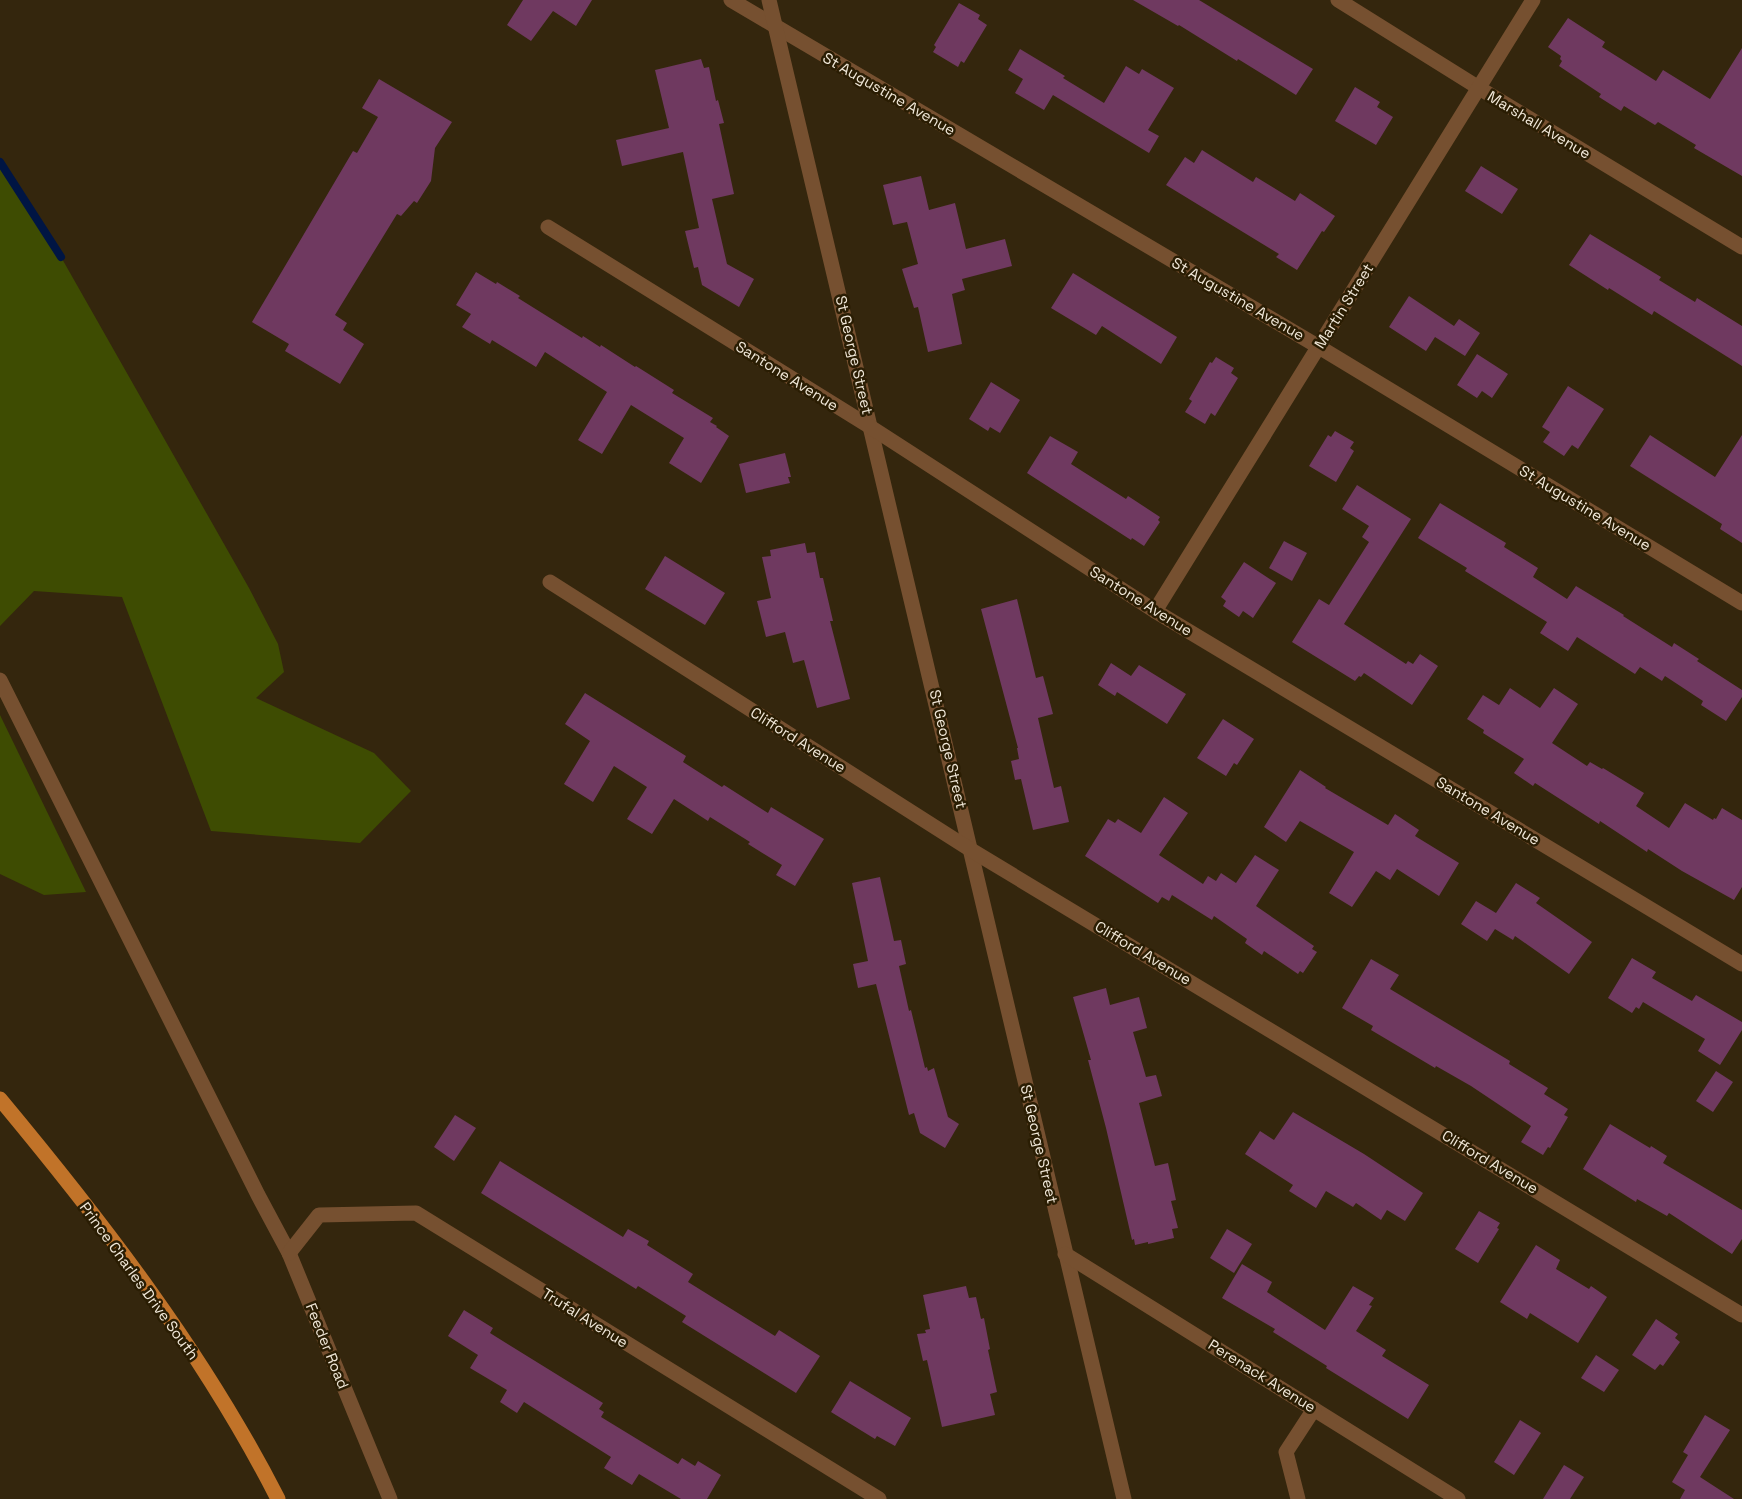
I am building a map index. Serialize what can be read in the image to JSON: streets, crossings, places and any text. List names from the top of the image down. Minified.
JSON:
{"streets":{"main road":["Prince Charles Drive South"],"street":["St Augustine Avenue","Marshall Avenue","Martin Street","St George Street","Santone Avenue","Clifford Avenue","Trufal Avenue","Feeder Road","Perenack Avenue"]},"crossings":[["St Augustine Avenue","Martin Street"],["St Augustine Avenue","St George Street"],["Marshall Avenue","Martin Street"],["Martin Street","Santone Avenue"],["St George Street","Santone Avenue"],["St George Street","Clifford Avenue"],["St George Street","Perenack Avenue"],["Trufal Avenue","Feeder Road"]]}
